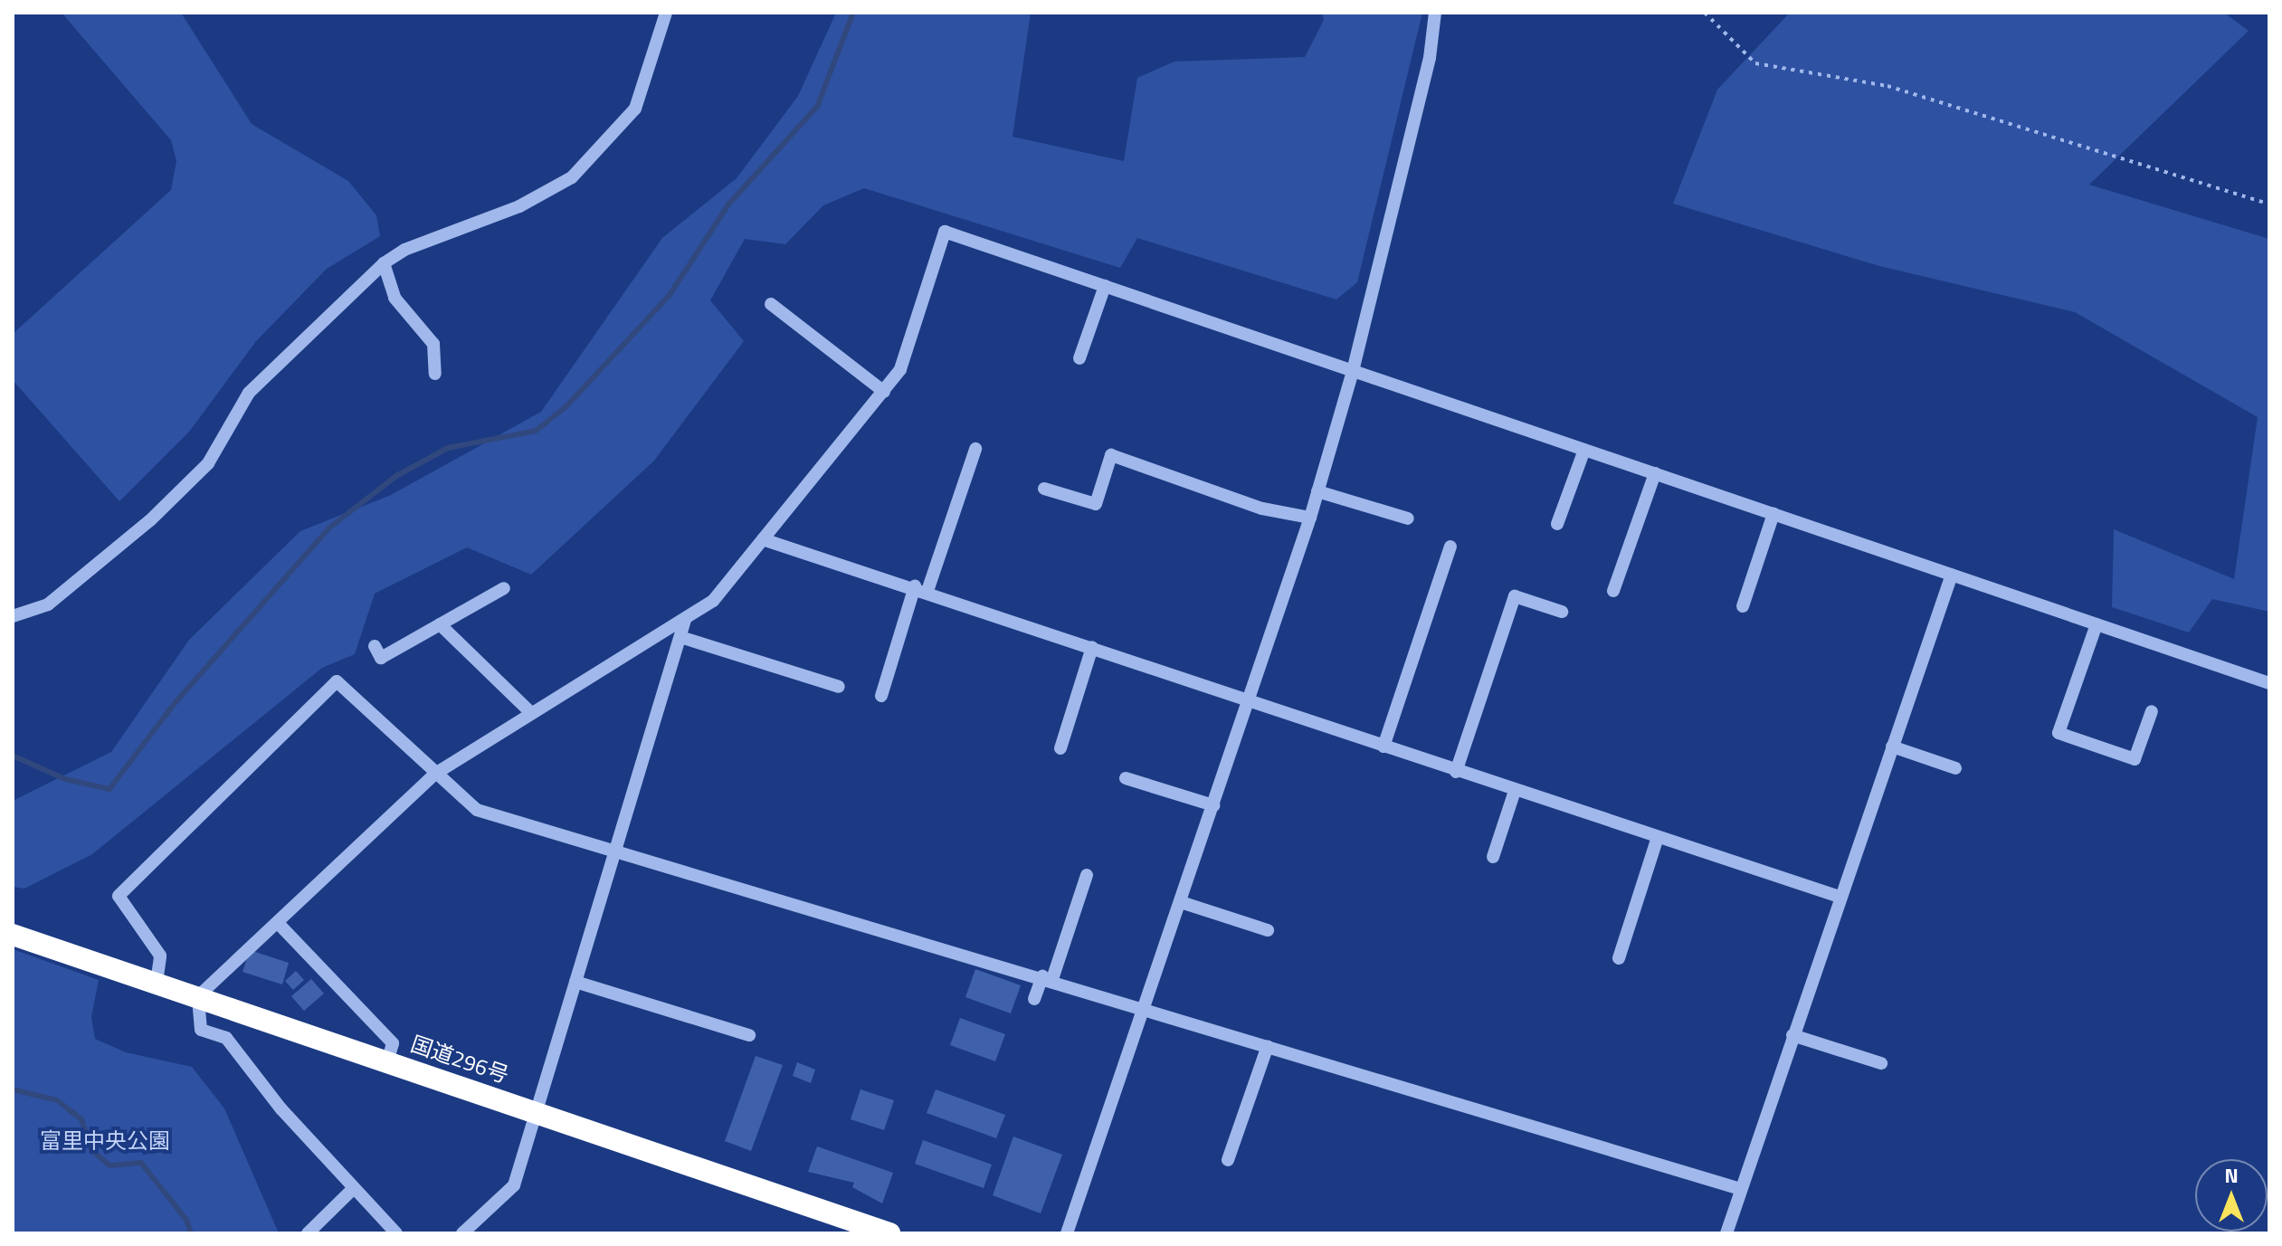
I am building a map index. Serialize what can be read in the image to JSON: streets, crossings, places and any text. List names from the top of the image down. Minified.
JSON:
{"streets":{"highway":["国道296号"]},"parks":["富里中央公園"],"north":"top"}
